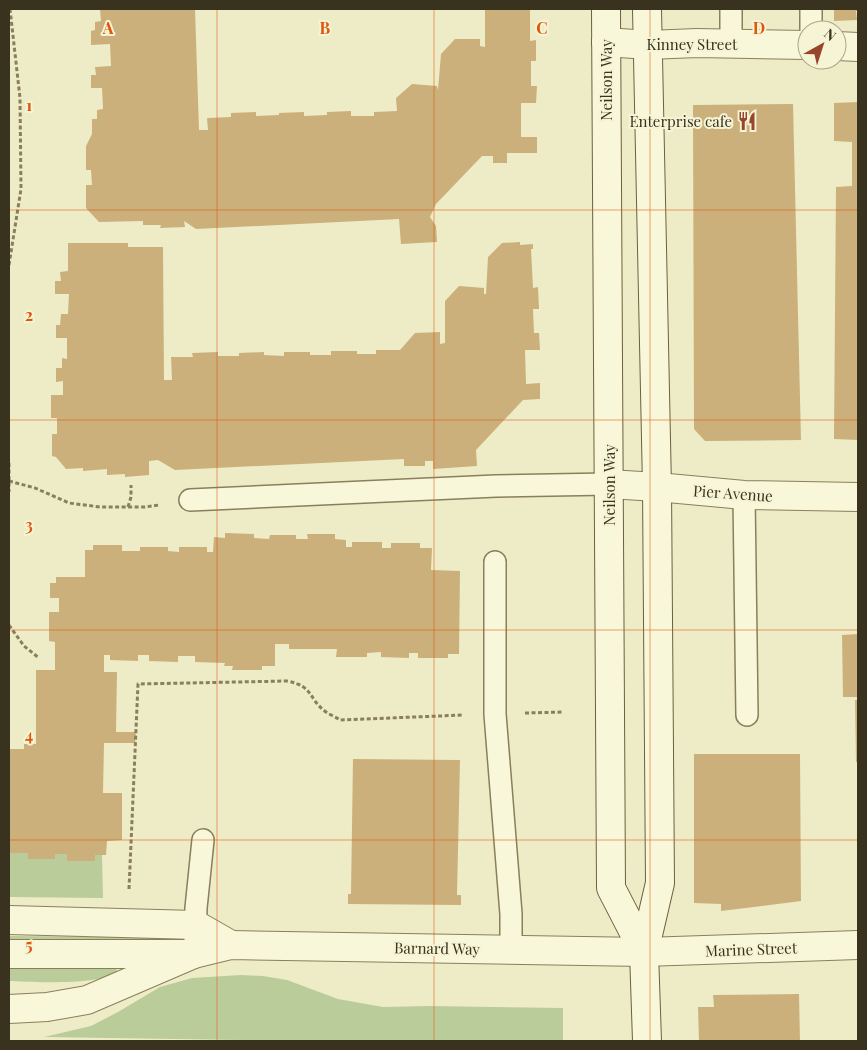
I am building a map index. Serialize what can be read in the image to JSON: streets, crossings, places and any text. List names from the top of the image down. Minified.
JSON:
{"streets":{"main road":["Kinney Street","Neilson Way","Pier Avenue","Barnard Way","Marine Street"]},"crossings":[["Kinney Street","Neilson Way"],["Neilson Way","Pier Avenue"],["Neilson Way","Barnard Way"],["Neilson Way","Marine Street"],["Barnard Way","Marine Street"]],"places":{"restaurant":["Enterprise cafe"]},"north":"top right","grid":{"columns":["A","B","C","D"],"rows":["1","2","3","4","5"]}}
